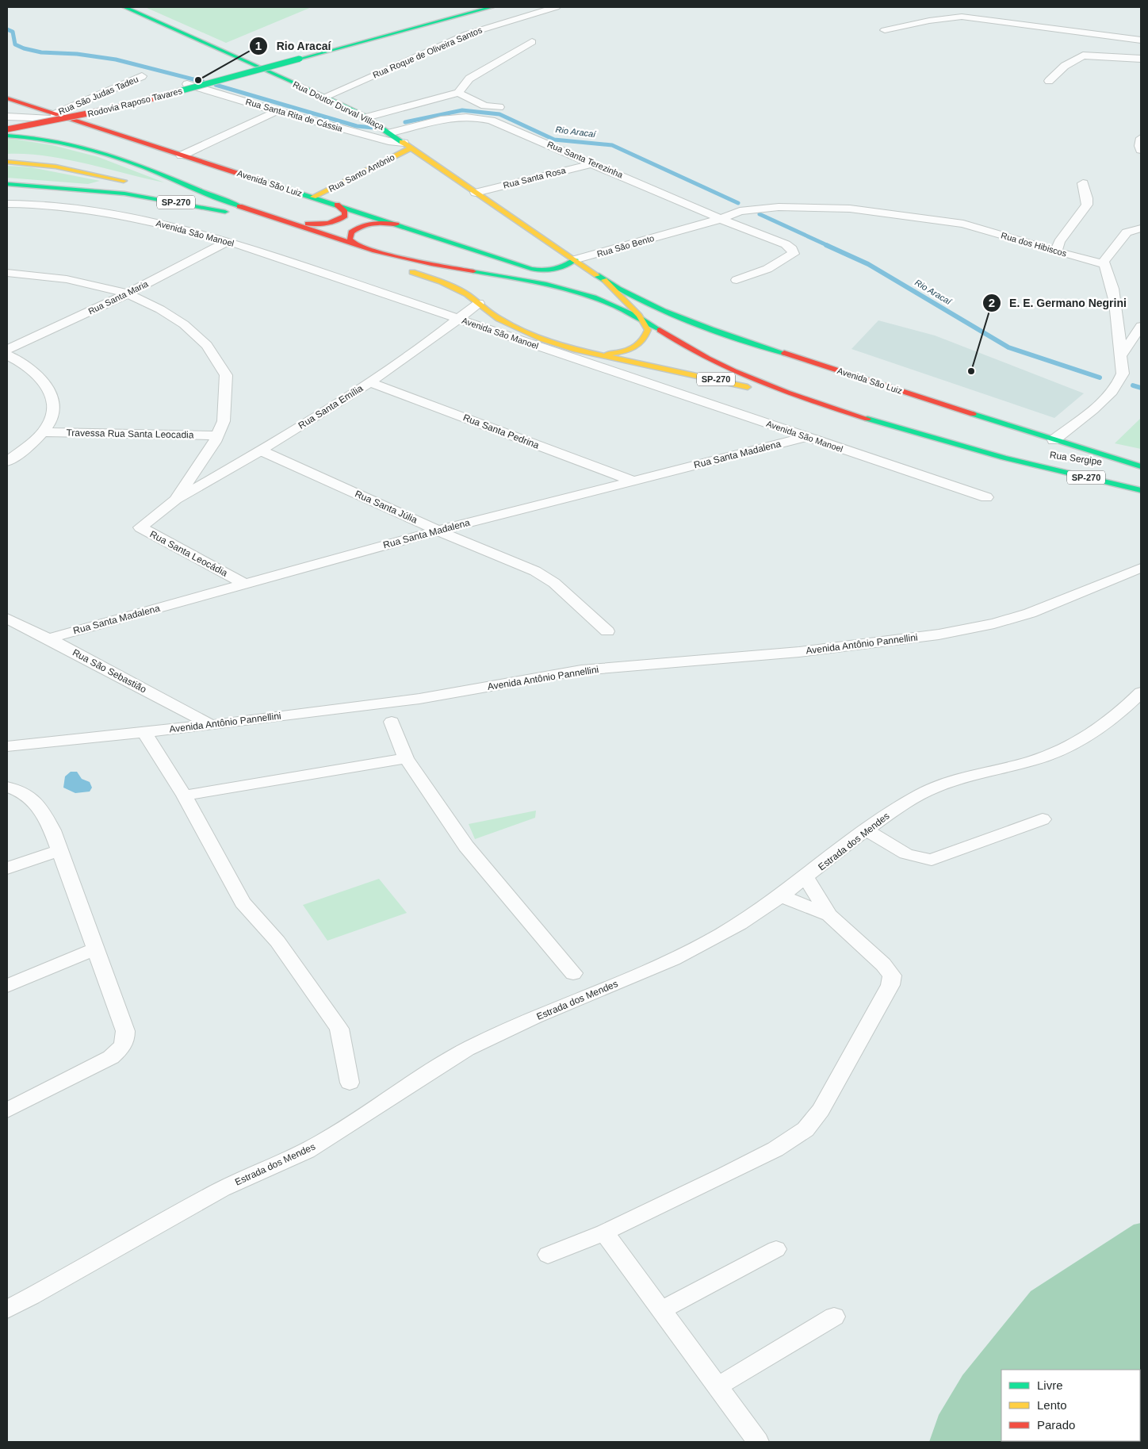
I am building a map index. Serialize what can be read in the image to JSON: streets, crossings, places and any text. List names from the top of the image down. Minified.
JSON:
{"streets":{"main road":["Rodovia Raposo Tavares","Rua Doutor Durval Villaça","Rua Santo Antônio","Avenida São Luiz","SP-270","Rua São Bento","Rua Sergipe"],"street":["Rua Roque de Oliveira Santos","Rua São Judas Tadeu","Rua Santa Rita de Cássia","Rua Santa Terezinha","Rua Santa Rosa","Avenida São Manoel","Rua dos Hibiscos","Rua Santa Maria","Rua Santa Emília","Rua Santa Pedrina","Travessa Rua Santa Leocadia","Rua Santa Madalena","Rua Santa Júlia","Rua Santa Leocádia","Avenida Antônio Pannellini","Rua São Sebastião","Estrada dos Mendes"]},"crossings":[["Rua Roque de Oliveira Santos","Rua Doutor Durval Villaça"],["Rua São Judas Tadeu","Avenida São Luiz"],["Rua Doutor Durval Villaça","Rua Santa Rita de Cássia"],["Rua Doutor Durval Villaça","Rua Santa Terezinha"],["Rua Doutor Durval Villaça","Rua Santo Antônio"],["Rua Doutor Durval Villaça","Rua Santa Rosa"],["Rua Doutor Durval Villaça","Avenida São Luiz"],["Rua Doutor Durval Villaça","Rua São Bento"],["Rua Santa Rita de Cássia","Rua Santo Antônio"],["Rua Santa Terezinha","Rua Santa Rosa"],["Rua Santa Terezinha","Rua São Bento"],["Rua Santo Antônio","Avenida São Luiz"],["Avenida São Luiz","Rua São Bento"],["SP-270","Rua Santa Emília"],["SP-270","Rua Sergipe"],["Avenida São Manoel","Rua Santa Maria"],["Avenida São Manoel","Rua Santa Emília"],["Avenida São Manoel","Rua Santa Madalena"],["Rua dos Hibiscos","Rua São Bento"],["Rua Santa Maria","Rua Santa Leocádia"],["Rua Santa Emília","Rua Santa Pedrina"],["Rua Santa Emília","Rua Santa Júlia"],["Rua Santa Emília","Rua Santa Leocádia"],["Rua Santa Pedrina","Rua Santa Madalena"],["Travessa Rua Santa Leocadia","Rua Santa Leocádia"],["Rua Santa Madalena","Rua Santa Júlia"],["Rua Santa Madalena","Rua Santa Leocádia"],["Rua Santa Madalena","Rua São Sebastião"],["Avenida Antônio Pannellini","Rua São Sebastião"]],"water":["Rio Aracaí"],"places":["Rio Aracaí","E. E. Germano Negrini"],"legend":["Livre","Lento","Parado"]}
